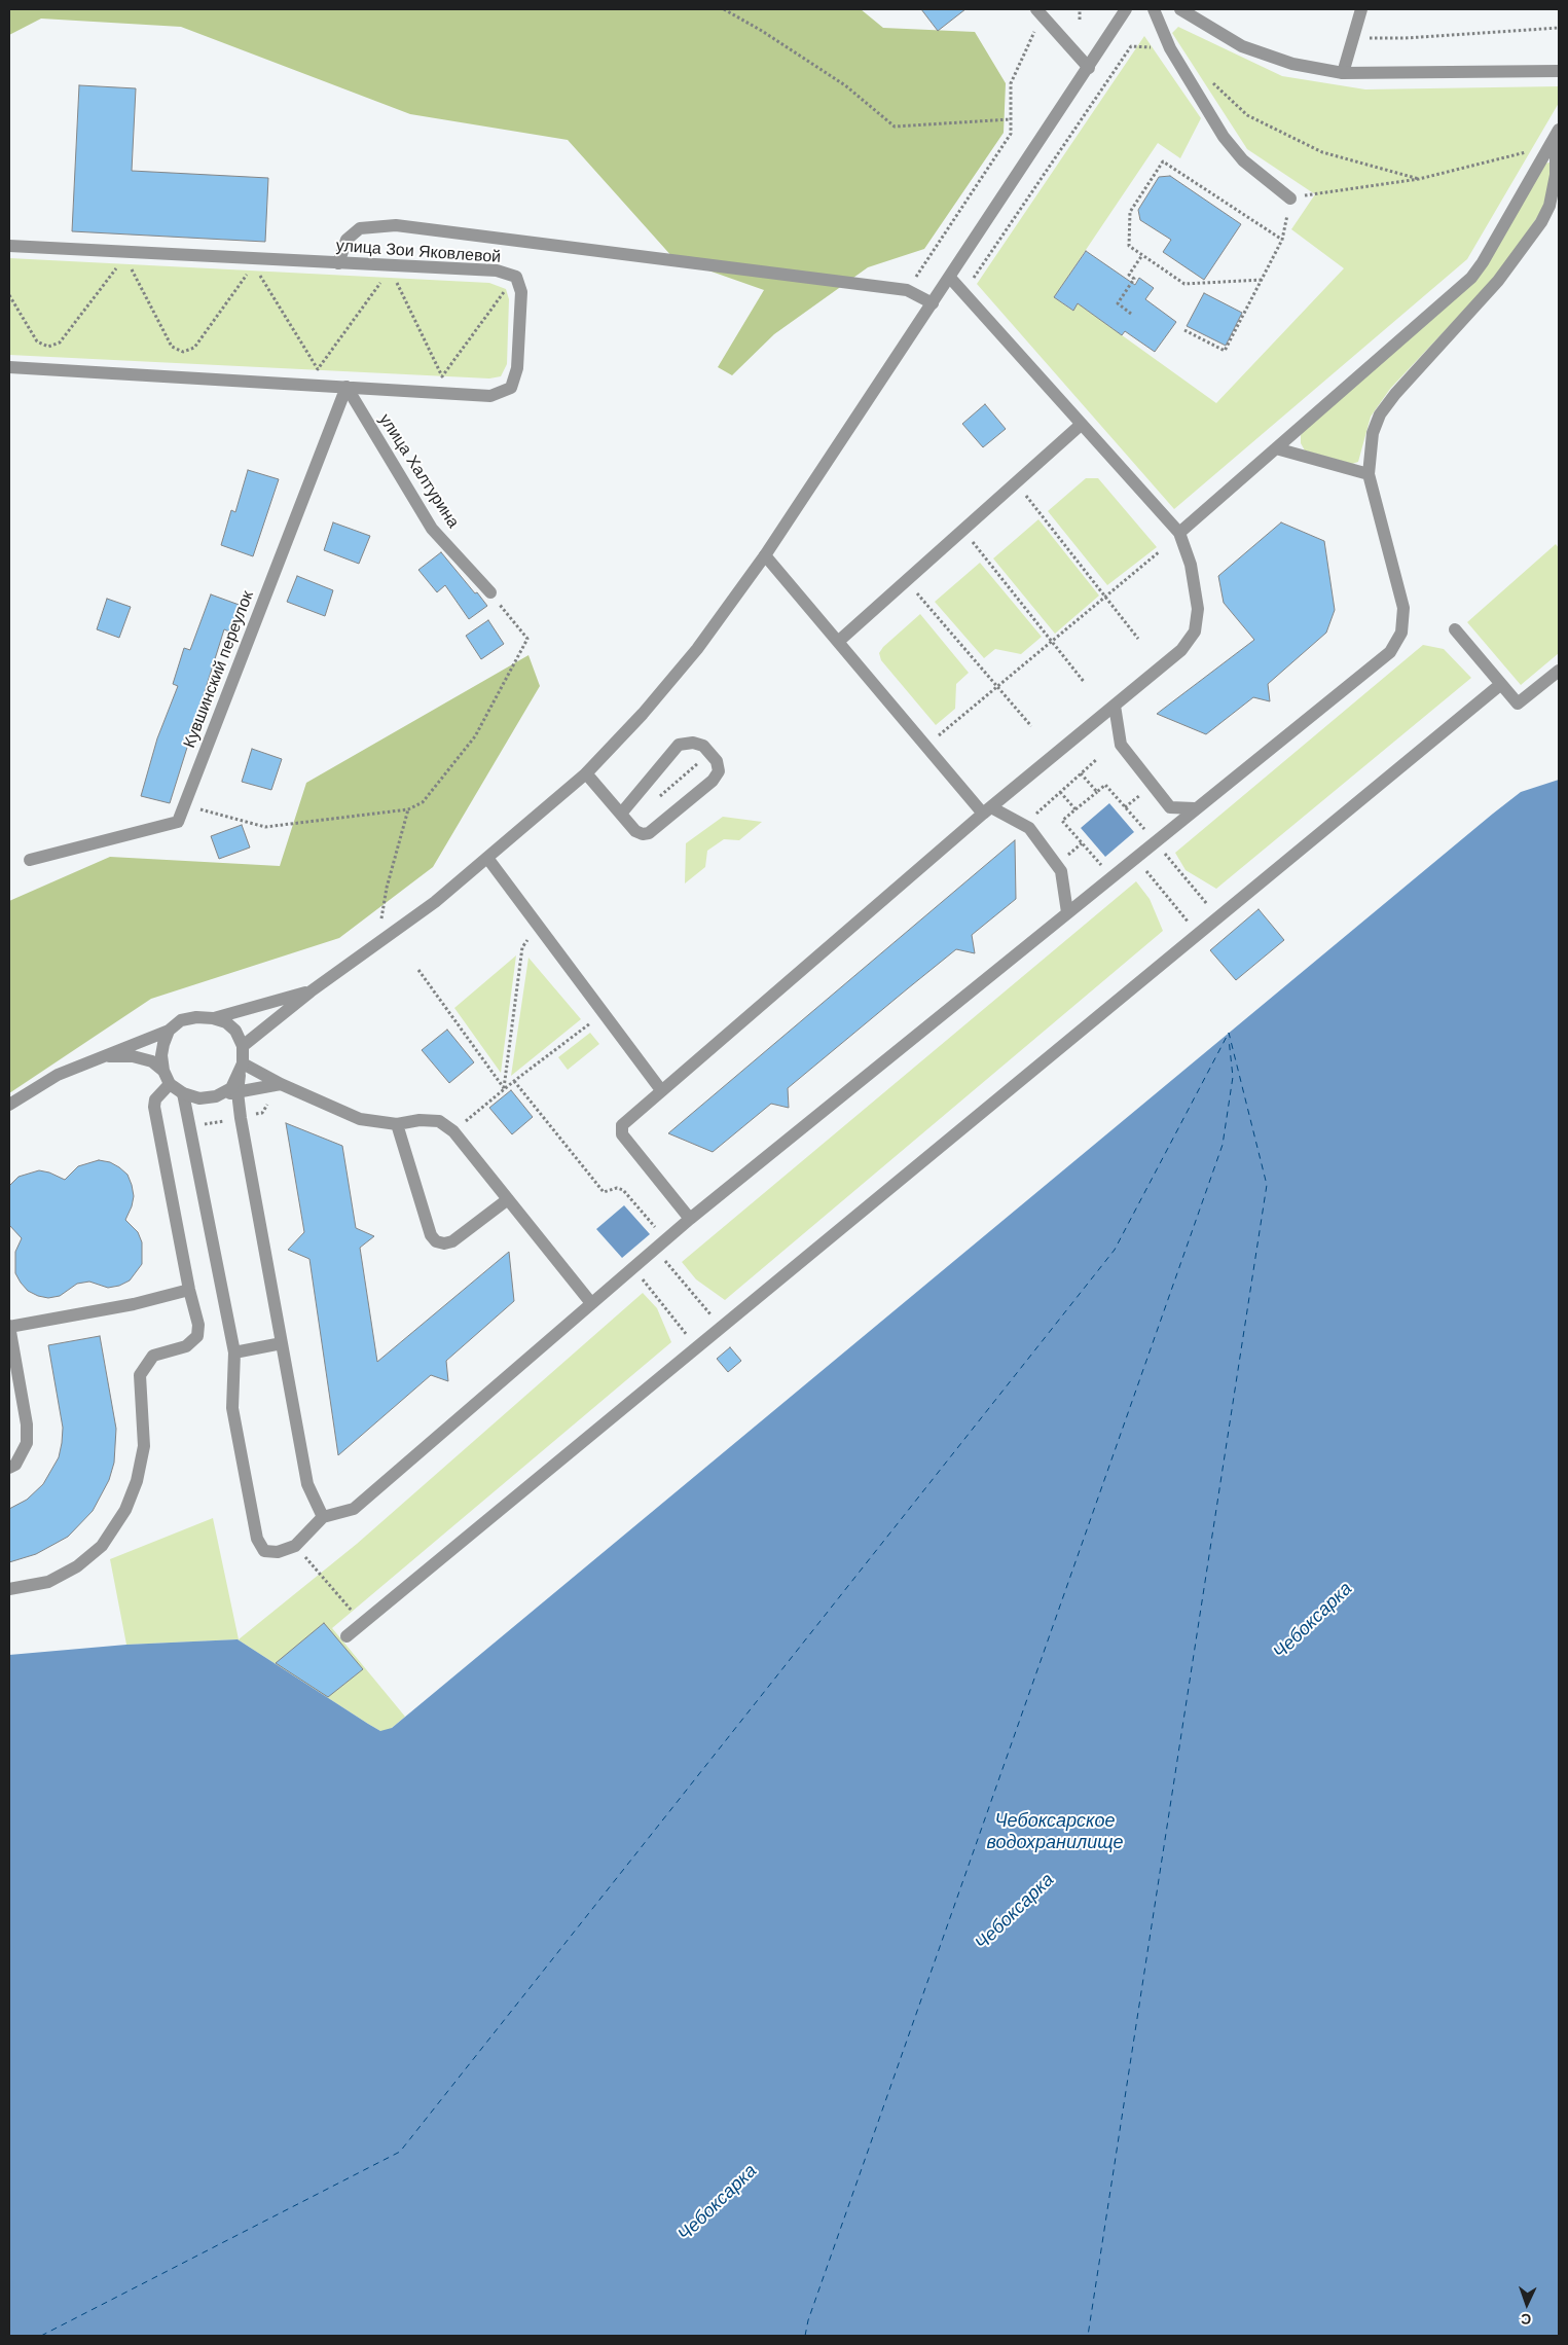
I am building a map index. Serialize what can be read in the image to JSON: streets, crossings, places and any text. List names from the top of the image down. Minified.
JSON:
{"streets":{"street":["улица Зои Яковлевой","улица Халтурина","Кувшинский переулок"]},"crossings":[["улица Зои Яковлевой","улица Халтурина"],["улица Зои Яковлевой","Кувшинский переулок"],["улица Халтурина","Кувшинский переулок"]],"water":["Чебоксарка","Чебоксарское водохранилище"],"north":"bottom"}
